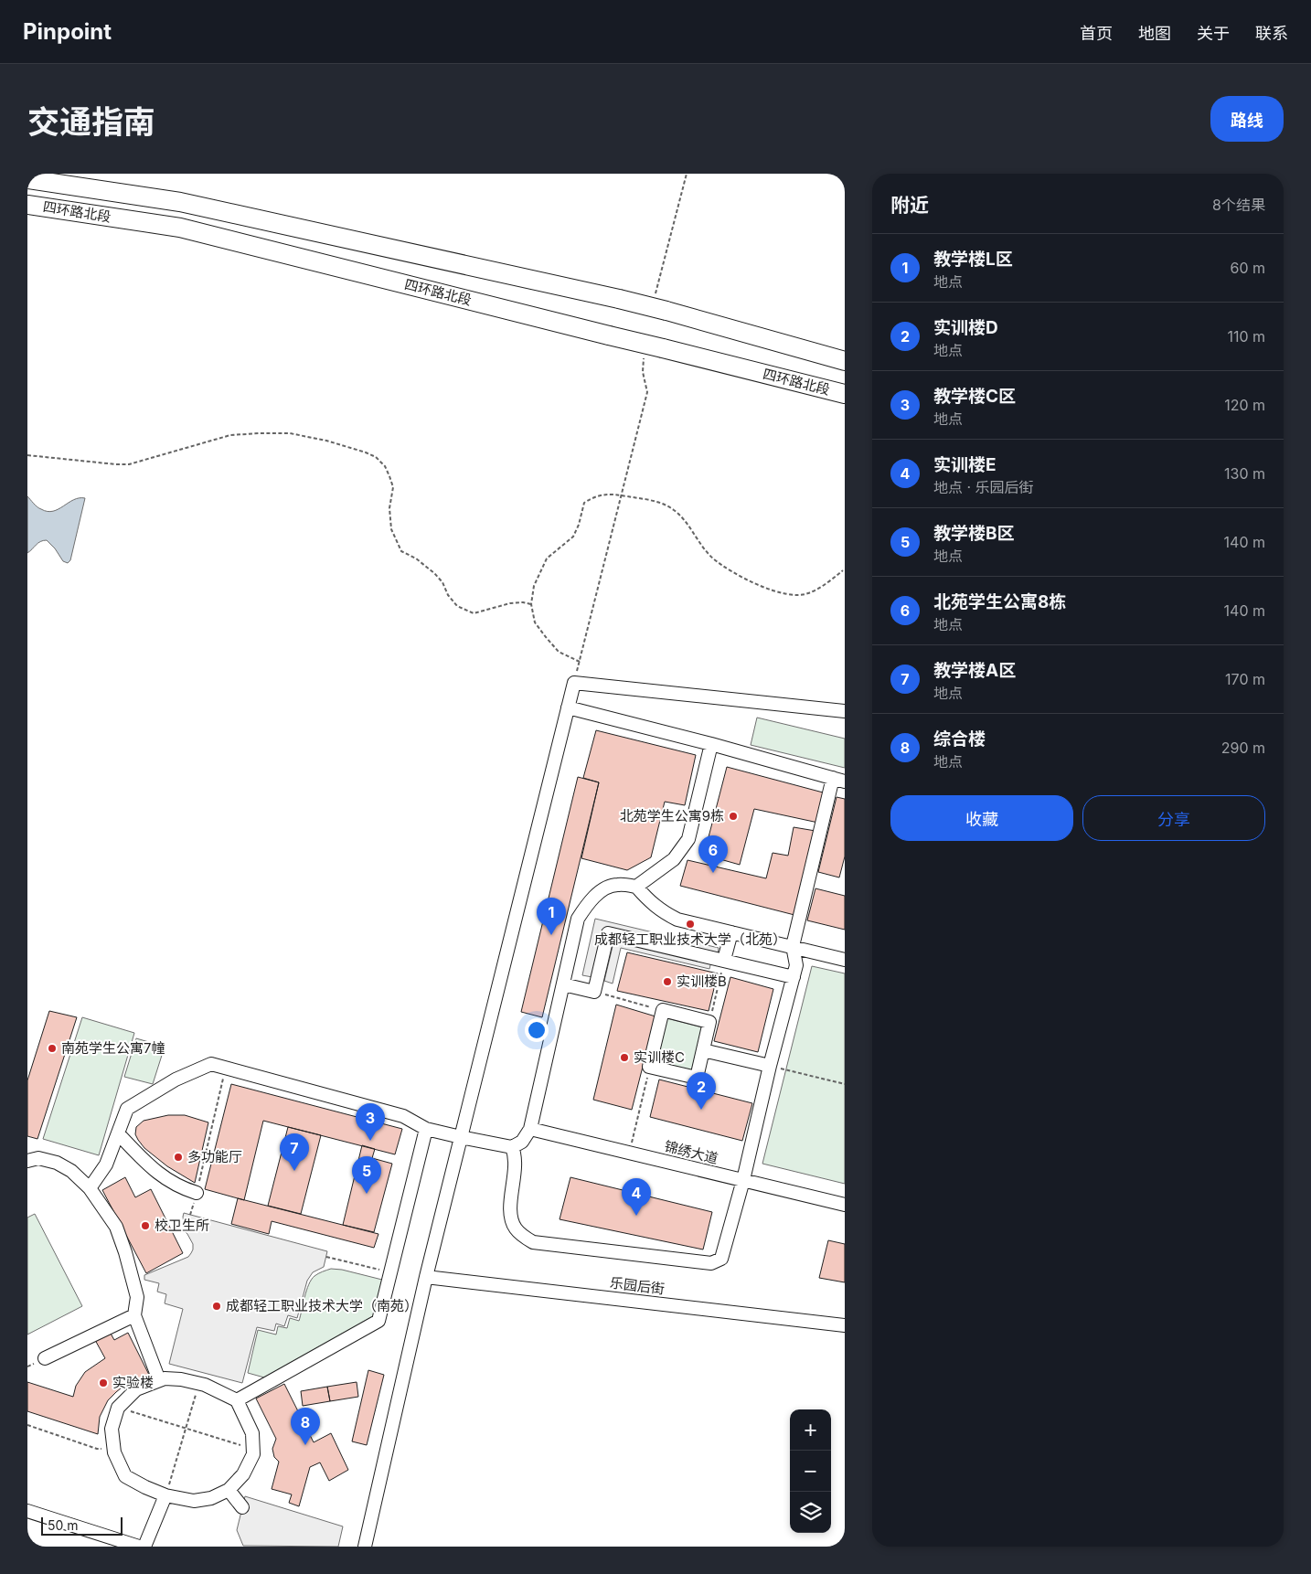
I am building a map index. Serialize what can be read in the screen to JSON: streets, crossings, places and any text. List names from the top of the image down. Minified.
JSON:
{"streets":{"highway":["四环路北段"],"street":["锦绣大道","乐园后街"]},"places":["北苑学生公寓9栋","成都轻工职业技术大学（北苑）","实训楼B","南苑学生公寓7幢","实训楼C","多功能厅","校卫生所","成都轻工职业技术大学（南苑）","实验楼"],"scale_bar":"50 m","page":{"header":"Pinpoint","nav":["首页","地图","关于","联系"],"title":"交通指南","buttons":["路线",["收藏","分享"]],"heading":["附近","8个结果"],"list":[{"mark":"1","name":"教学楼L区","note":"地点","value":"60 m"},{"mark":"2","name":"实训楼D","note":"地点","value":"110 m"},{"mark":"3","name":"教学楼C区","note":"地点","value":"120 m"},{"mark":"4","name":"实训楼E","note":"地点 · 乐园后街","value":"130 m"},{"mark":"5","name":"教学楼B区","note":"地点","value":"140 m"},{"mark":"6","name":"北苑学生公寓8栋","note":"地点","value":"140 m"},{"mark":"7","name":"教学楼A区","note":"地点","value":"170 m"},{"mark":"8","name":"综合楼","note":"地点","value":"290 m"}],"pins":["6","1","2","3","7","5","4","8"],"map_buttons":["+","−"],"scale":"50 m"}}
